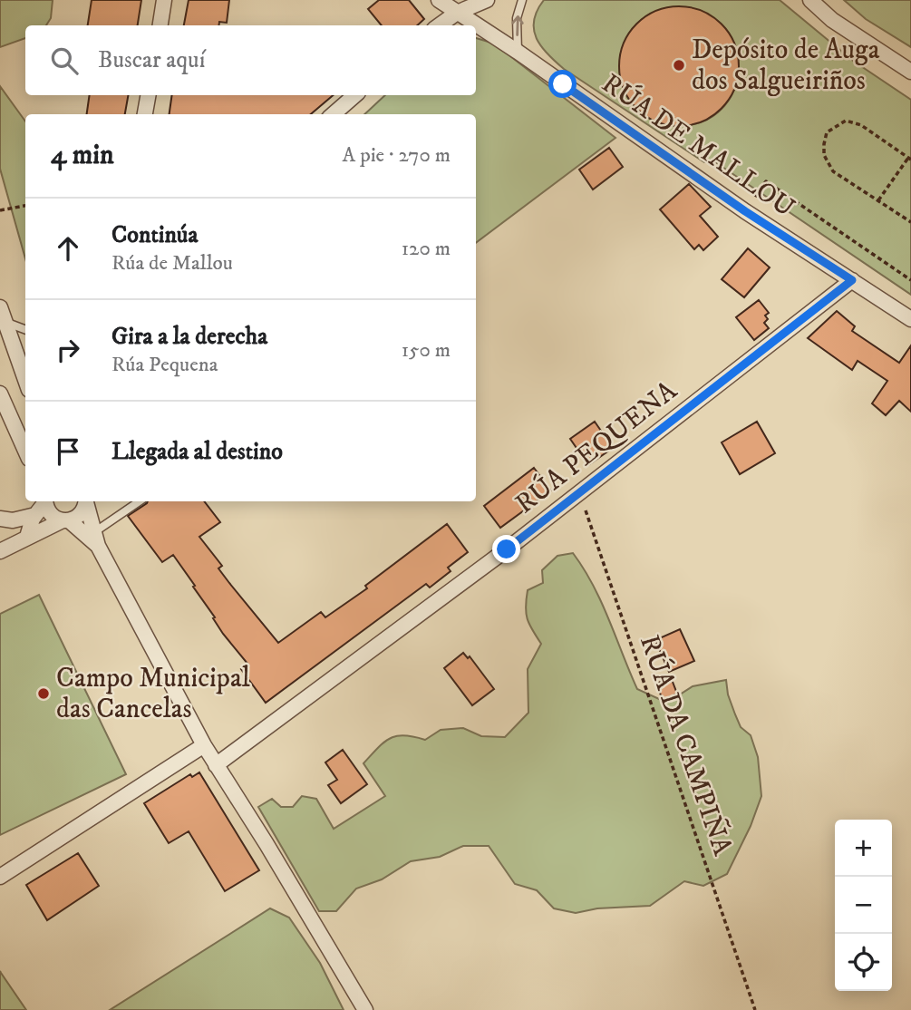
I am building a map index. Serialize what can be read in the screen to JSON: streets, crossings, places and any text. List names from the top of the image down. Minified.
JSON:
{"streets":{"street":["RÚA DE MALLOU","RÚA PEQUENA"],"path":["RÚA DA CAMPIÑA"]},"crossings":[["RÚA DE MALLOU","RÚA PEQUENA"],["RÚA PEQUENA","RÚA DA CAMPIÑA"]],"places":["Depósito de Auga dos Salgueiriños","Campo Municipal das Cancelas"],"page":{"search":"Buscar aquí","heading":["4 min","A pie · 270 m"],"list":[["Continúa","Rúa de Mallou","120 m"],["Gira a la derecha","Rúa Pequena","150 m"],"Llegada al destino"],"map_buttons":["+","−"]}}
